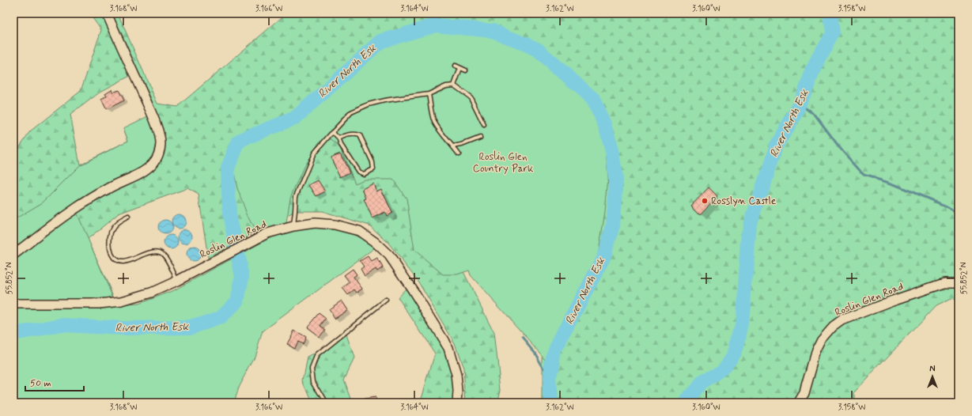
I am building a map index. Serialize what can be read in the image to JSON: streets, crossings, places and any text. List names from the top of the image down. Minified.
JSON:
{"streets":{"main road":["Roslin Glen Road"]},"water":["River North Esk"],"parks":["Roslin Glen Country Park"],"places":["Rosslyn Castle"],"scale_bar":"50 m","north":"top","coordinates":["3.168°W","3.166°W","3.164°W","3.162°W","3.160°W","3.158°W","55.852°N"]}
